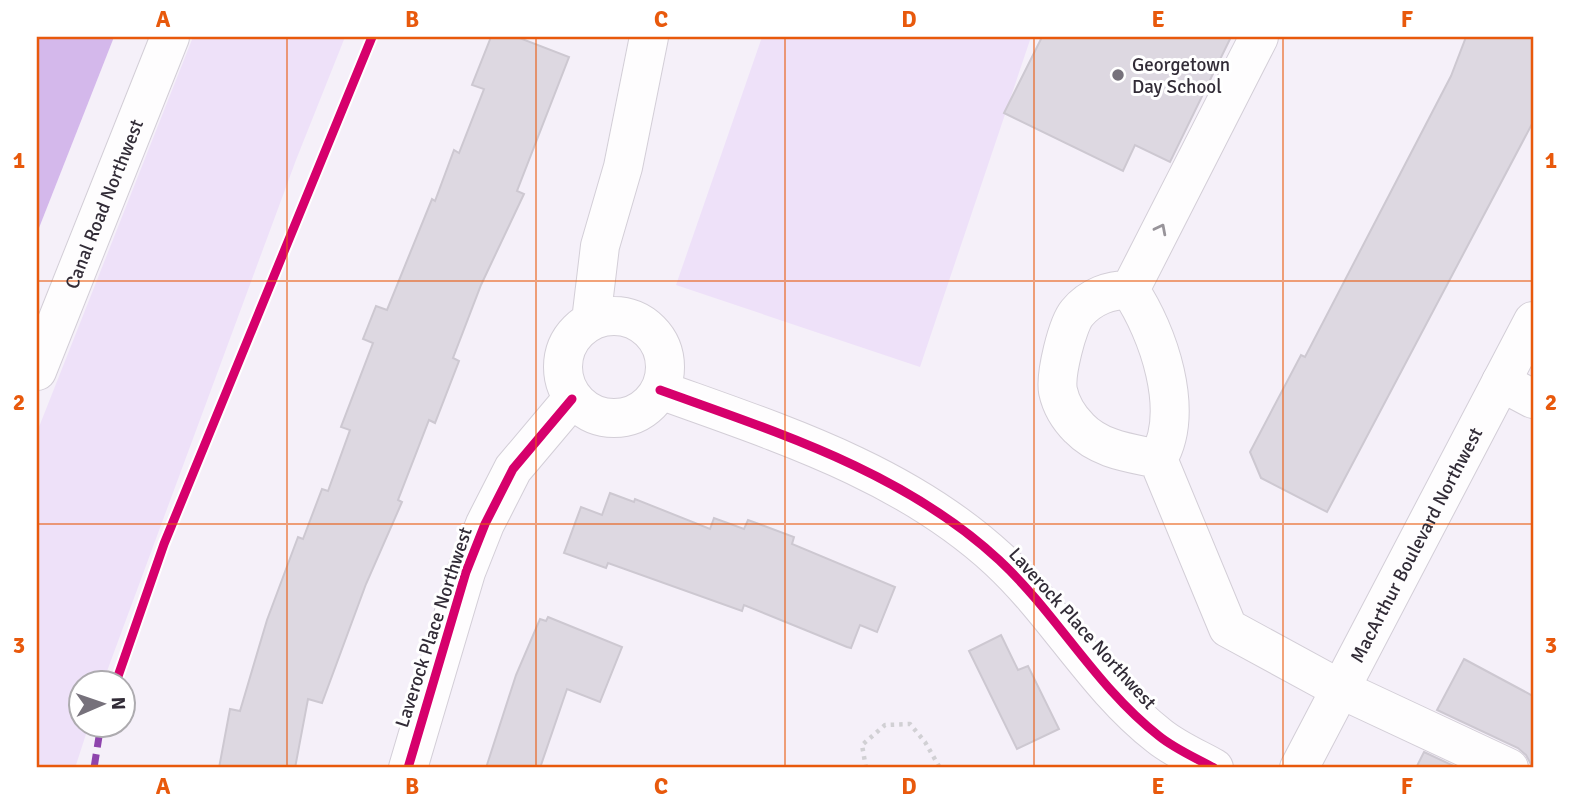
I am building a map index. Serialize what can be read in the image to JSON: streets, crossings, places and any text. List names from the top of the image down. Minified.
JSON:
{"streets":{"main road":["Canal Road Northwest","MacArthur Boulevard Northwest","Laverock Place Northwest"]},"places":["Georgetown Day School"],"north":"right","grid":{"columns":["A","B","C","D","E","F"],"rows":["1","2","3"]}}
